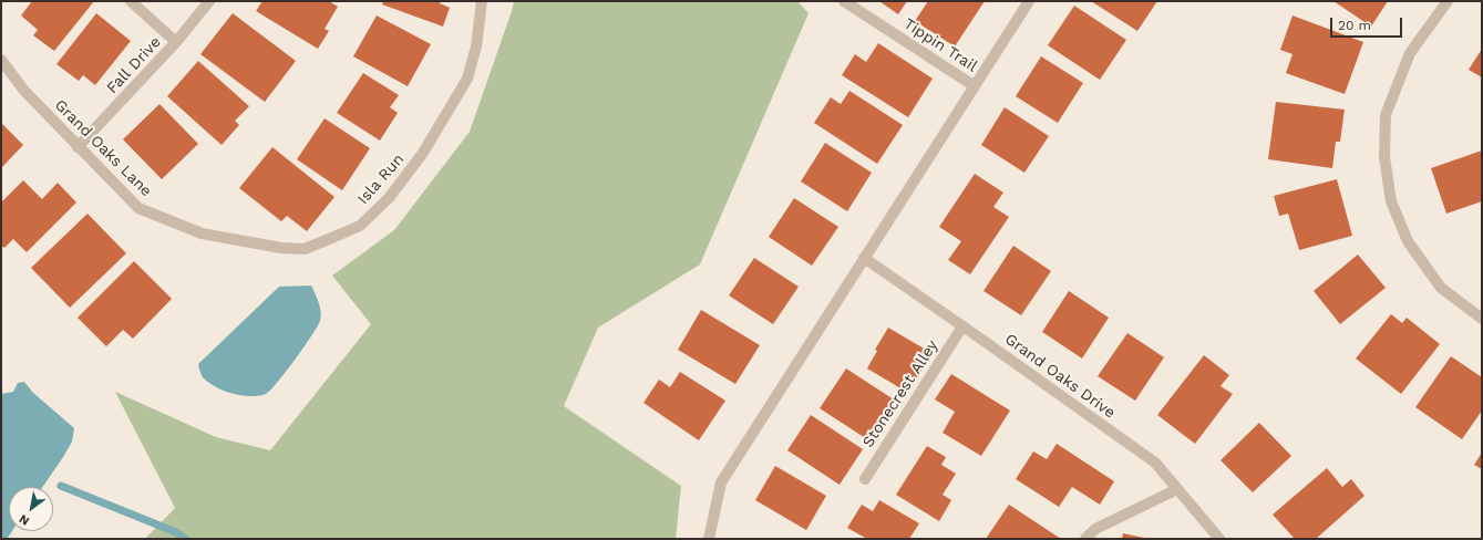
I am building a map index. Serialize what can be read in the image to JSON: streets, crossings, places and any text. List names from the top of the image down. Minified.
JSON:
{"streets":{"street":["Tippin Trail","Fall Drive","Grand Oaks Lane","Isla Run","Grand Oaks Drive","Stonecrest Alley"]},"crossings":[["Fall Drive","Grand Oaks Lane"],["Grand Oaks Lane","Isla Run"],["Grand Oaks Drive","Stonecrest Alley"]],"scale_bar":"20 m","north":"bottom left"}
